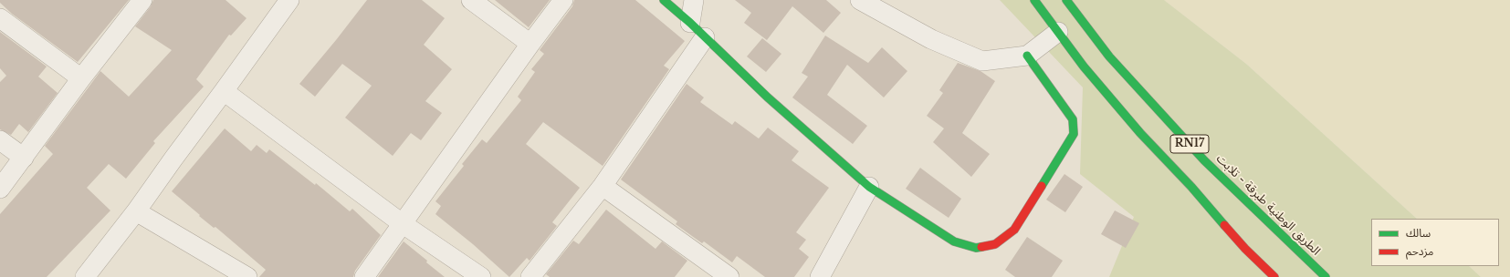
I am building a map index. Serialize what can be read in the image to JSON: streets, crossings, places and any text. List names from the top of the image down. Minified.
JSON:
{"streets":{"main road":["RN17","الطريق الوطنية طبرقة - تلابت"]},"legend":["سالك","مزدحم"]}
